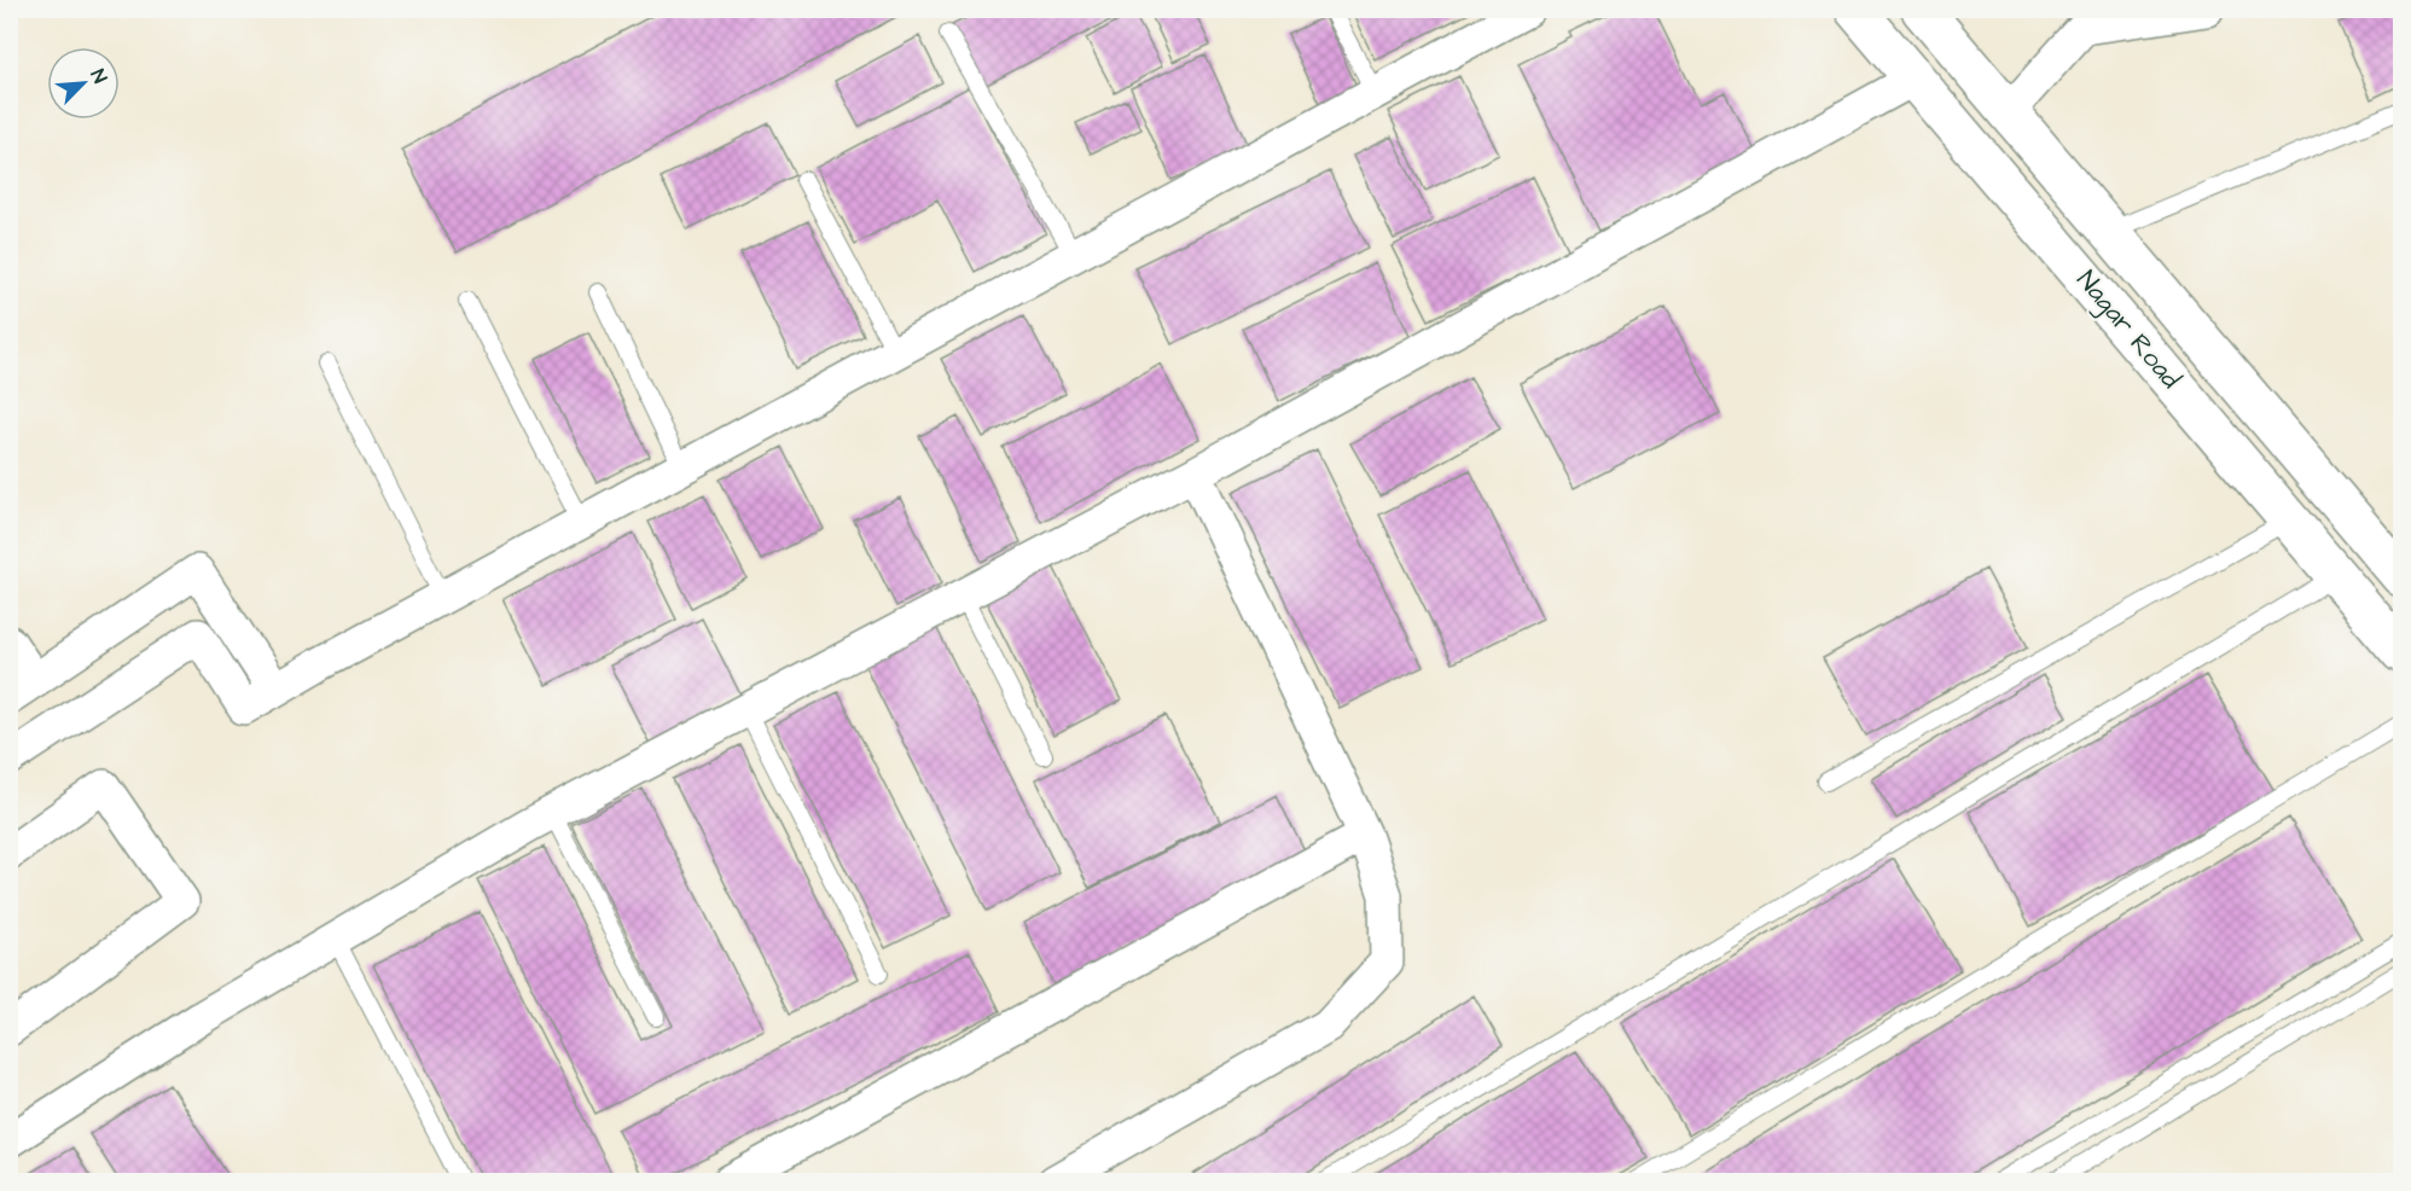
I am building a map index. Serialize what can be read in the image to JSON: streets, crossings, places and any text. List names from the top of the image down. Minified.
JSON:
{"streets":{"highway":["Nagar Road"]},"north":"top right"}
